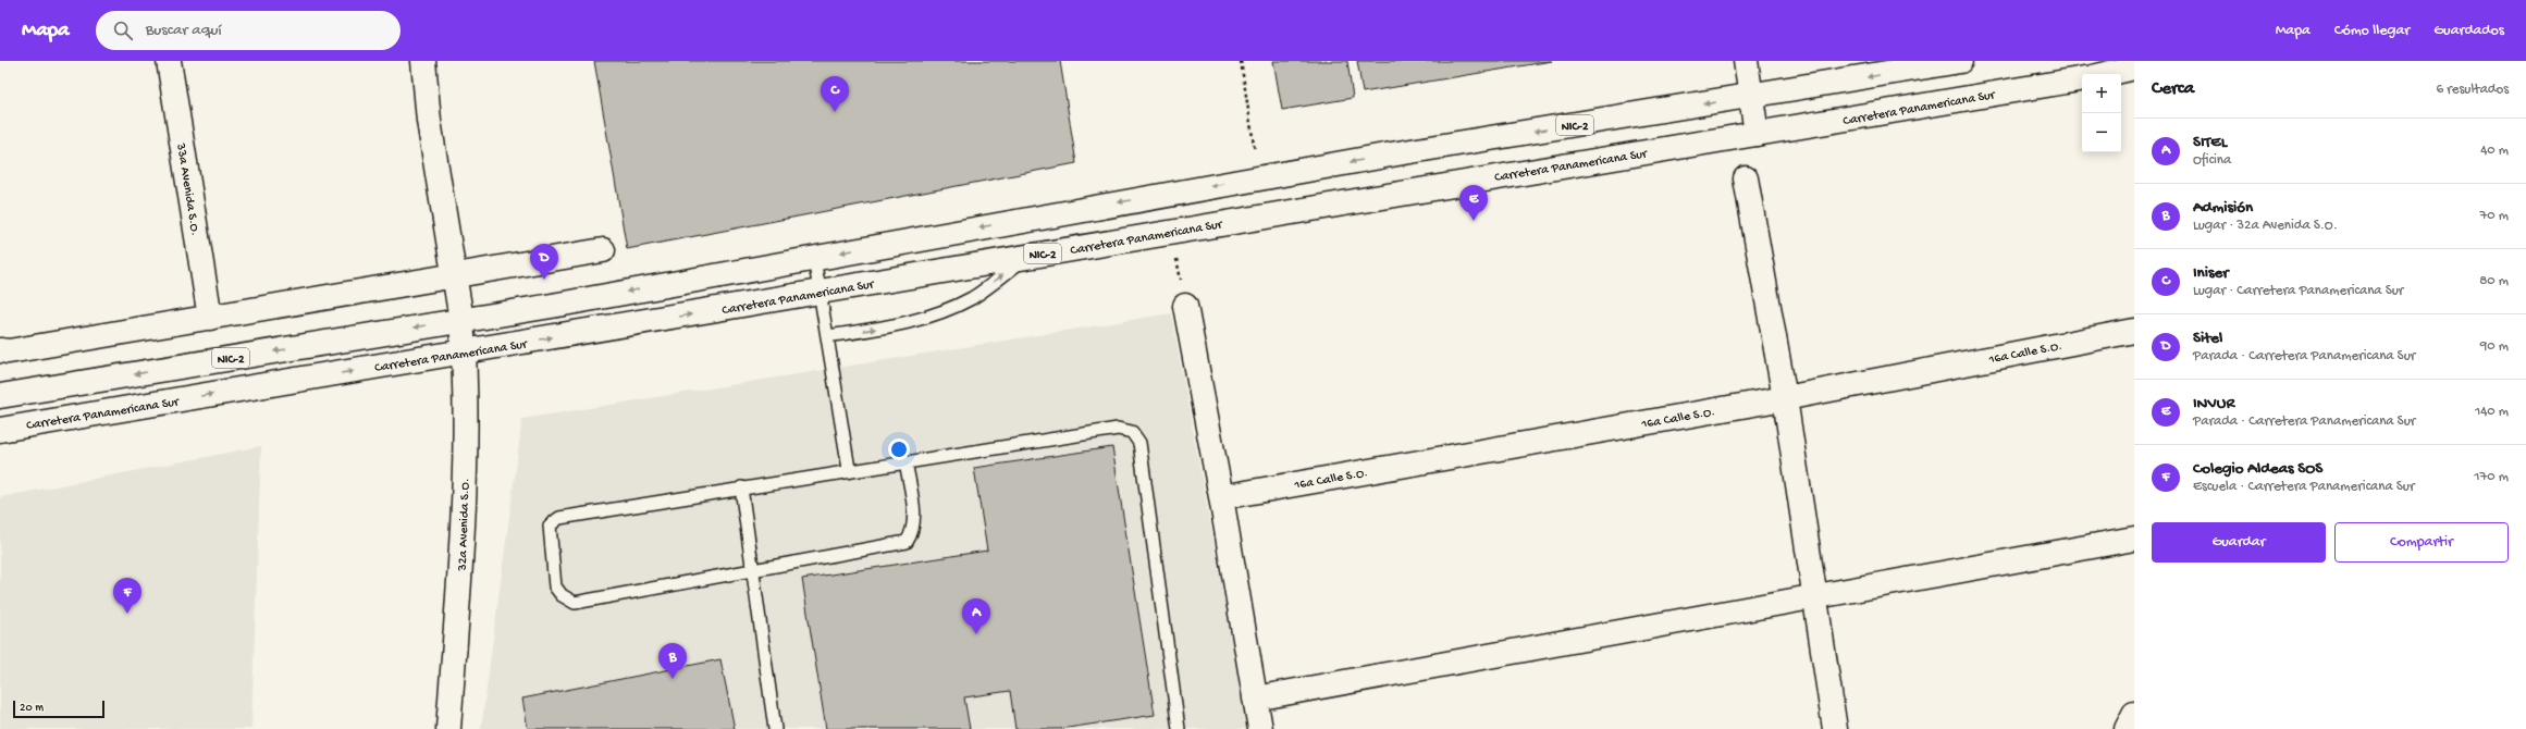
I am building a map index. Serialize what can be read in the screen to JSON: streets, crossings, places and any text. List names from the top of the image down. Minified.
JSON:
{"streets":{"main road":["Carretera Panamericana Sur","NIC-2","33a Avenida S.O.","16a Calle S.O.","32a Avenida S.O."]},"crossings":[["Carretera Panamericana Sur","32a Avenida S.O."],["NIC-2","32a Avenida S.O."]],"scale_bar":"20 m","page":{"header":"Mapa","search":"Buscar aquí","nav":["Mapa","Cómo llegar","Guardados"],"heading":["Cerca","6 resultados"],"map_buttons":["+","−"],"pins":["C","E","D","F","A","B"],"list":[{"mark":"A","name":"SITEL","note":"Oficina","value":"40 m"},{"mark":"B","name":"Admisión","note":"Lugar · 32a Avenida S.O.","value":"70 m"},{"mark":"C","name":"Iniser","note":"Lugar · Carretera Panamericana Sur","value":"80 m"},{"mark":"D","name":"Sitel","note":"Parada · Carretera Panamericana Sur","value":"90 m"},{"mark":"E","name":"INVUR","note":"Parada · Carretera Panamericana Sur","value":"140 m"},{"mark":"F","name":"Colegio Aldeas SOS","note":"Escuela · Carretera Panamericana Sur","value":"170 m"}],"buttons":["Guardar","Compartir"],"scale":"20 m"}}
